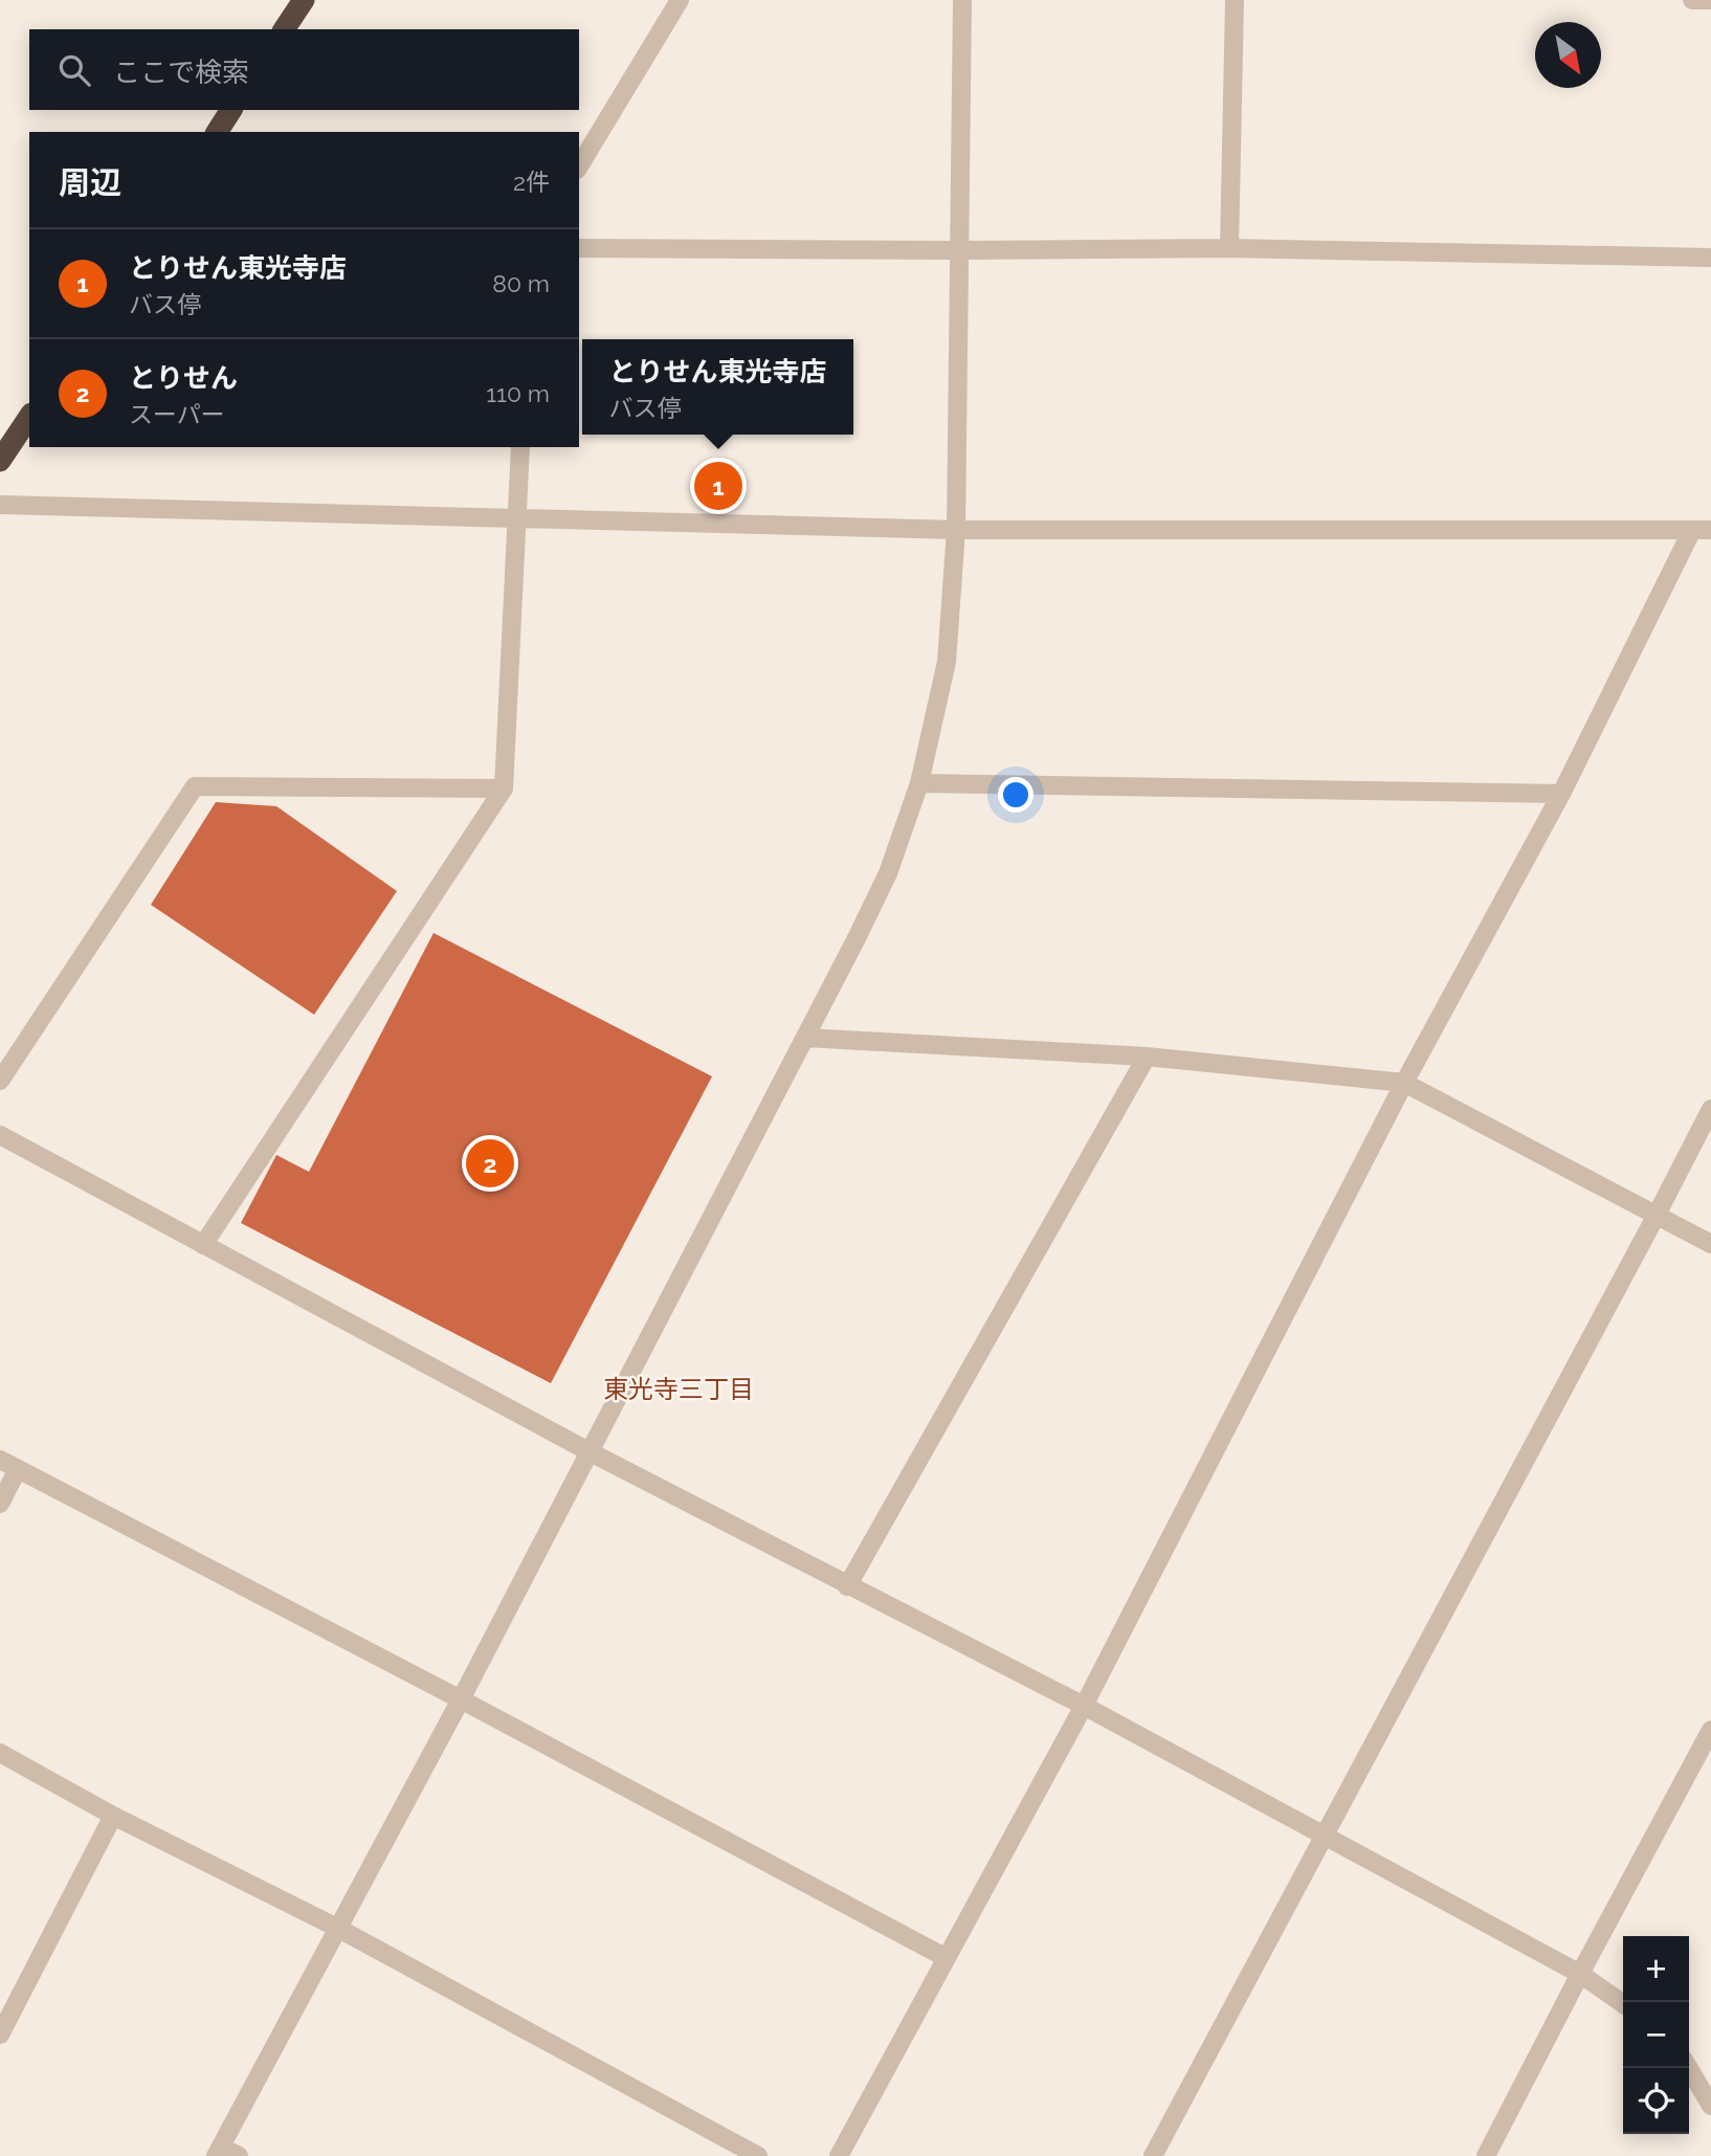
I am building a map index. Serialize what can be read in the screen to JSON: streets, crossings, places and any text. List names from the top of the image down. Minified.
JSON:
{"districts":["東光寺三丁目"],"north":"bottom right","page":{"search":"ここで検索","heading":["周辺","2件"],"list":[{"mark":"1","name":"とりせん東光寺店","note":"バス停","value":"80 m"},{"mark":"2","name":"とりせん","note":"スーパー","value":"110 m"}],"popup":["とりせん東光寺店","バス停"],"pins":["1","2"],"map_buttons":["+","−"]}}
